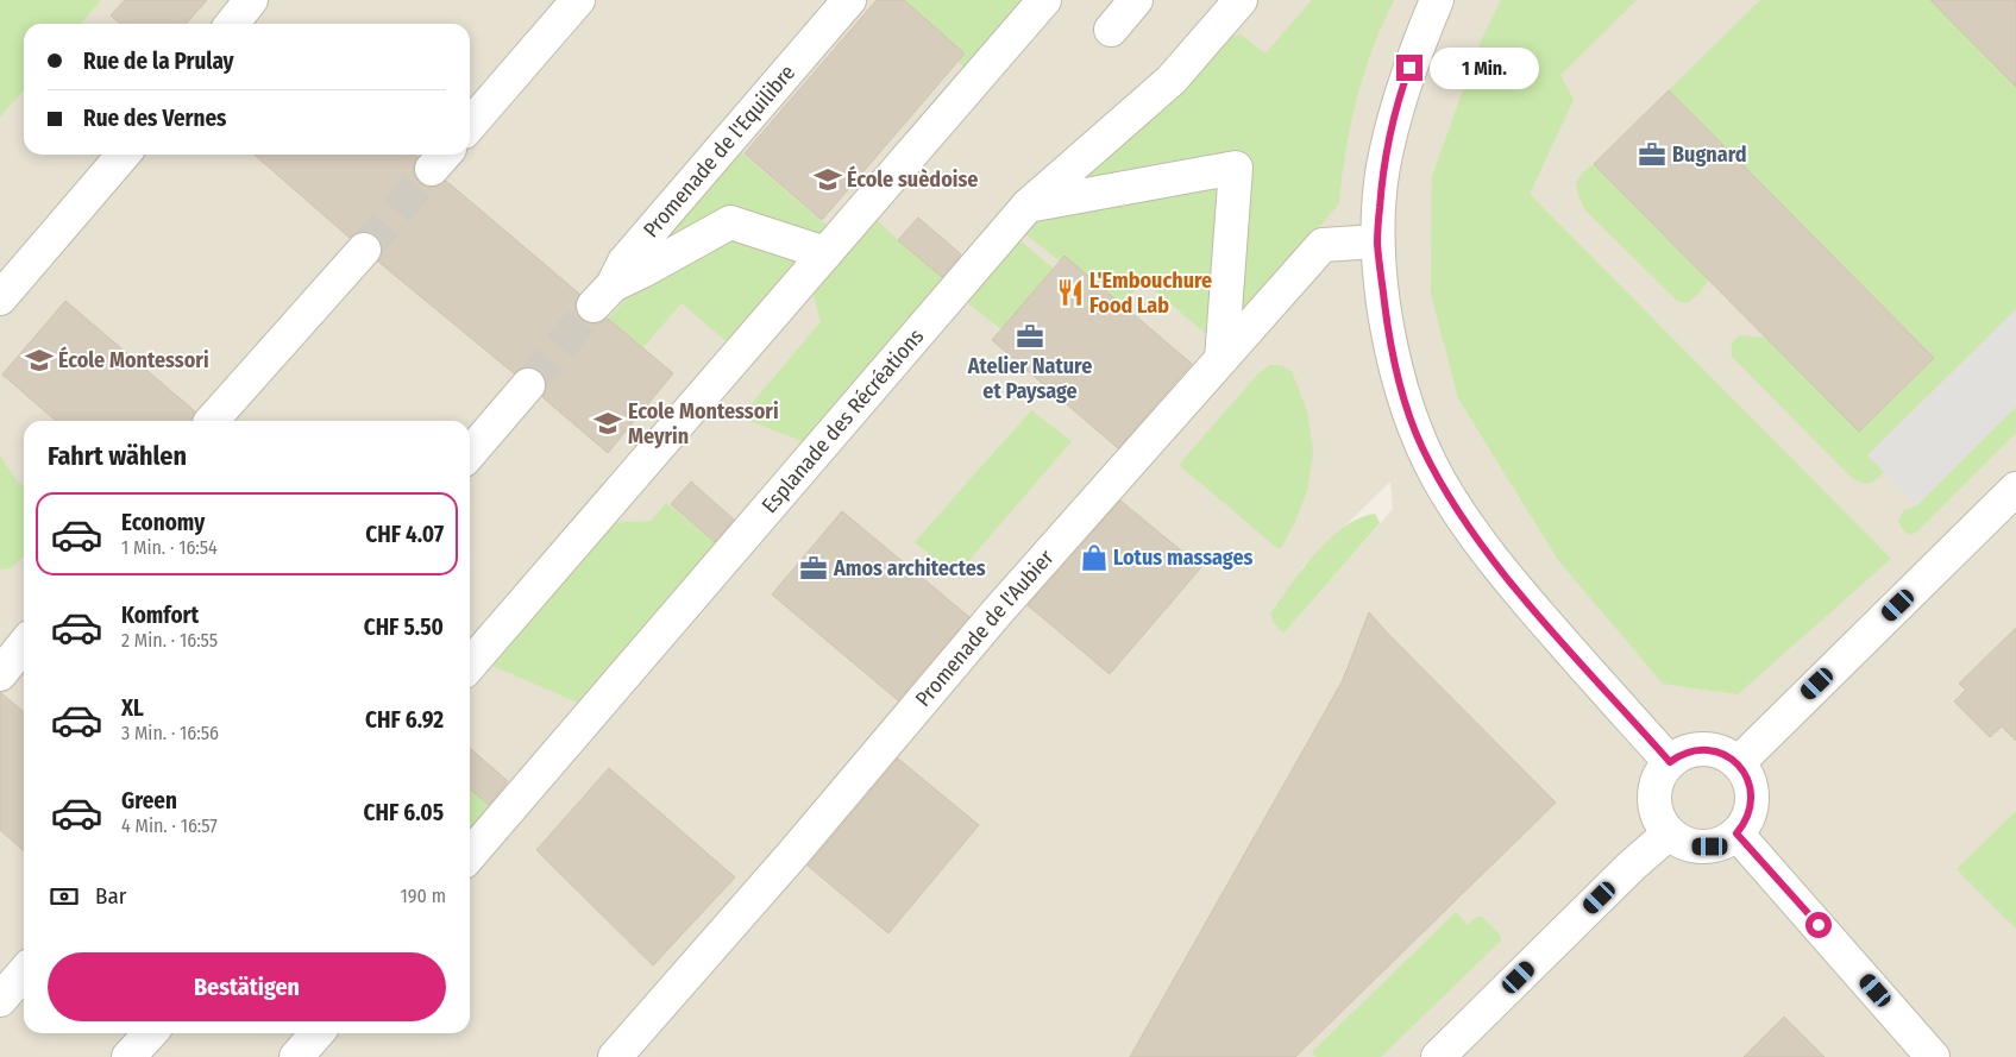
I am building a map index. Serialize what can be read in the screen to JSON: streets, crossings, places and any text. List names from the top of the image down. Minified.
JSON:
{"streets":{"street":["Promenade de l'Equilibre","Esplanade des Récréations","Promenade de l'Aubier"]},"places":{"office":["Bugnard","Atelier Nature et Paysage","Amos architectes"],"school or university":["École suèdoise","École Montessori","Ecole Montessori Meyrin"],"restaurant":["L'Embouchure Food Lab"],"shop":["Lotus massages"]},"page":{"banner":["Rue de la Prulay","Rue des Vernes"],"bubble":"1 Min.","heading":"Fahrt wählen","list":[{"name":"Economy","note":"1 Min. · 16:54","value":"CHF 4.07"},{"name":"Komfort","note":"2 Min. · 16:55","value":"CHF 5.50"},{"name":"XL","note":"3 Min. · 16:56","value":"CHF 6.92"},{"name":"Green","note":"4 Min. · 16:57","value":"CHF 6.05"}],"pay":["Bar","190 m"],"buttons":"Bestätigen"}}
